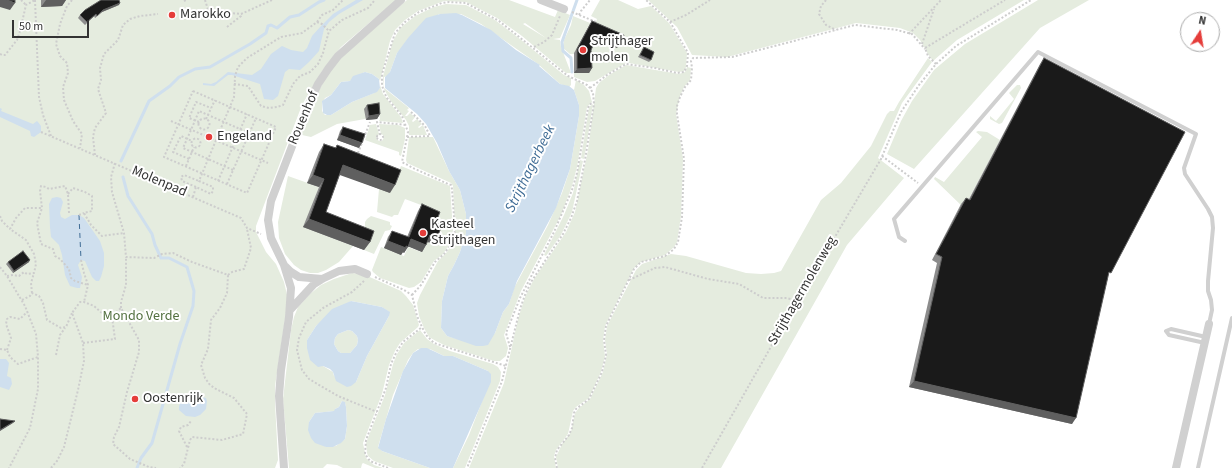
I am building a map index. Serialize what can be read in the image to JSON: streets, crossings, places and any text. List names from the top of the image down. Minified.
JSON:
{"streets":{"street":["Rouenhof"],"path":["Molenpad","Strijthagermolenweg"]},"crossings":[["Rouenhof","Molenpad"]],"water":["Strijthagerbeek"],"parks":["Mondo Verde"],"places":["Marokko","Strijthager molen","Engeland","Kasteel Strijthagen","Oostenrijk"],"scale_bar":"50 m","north":"top"}
